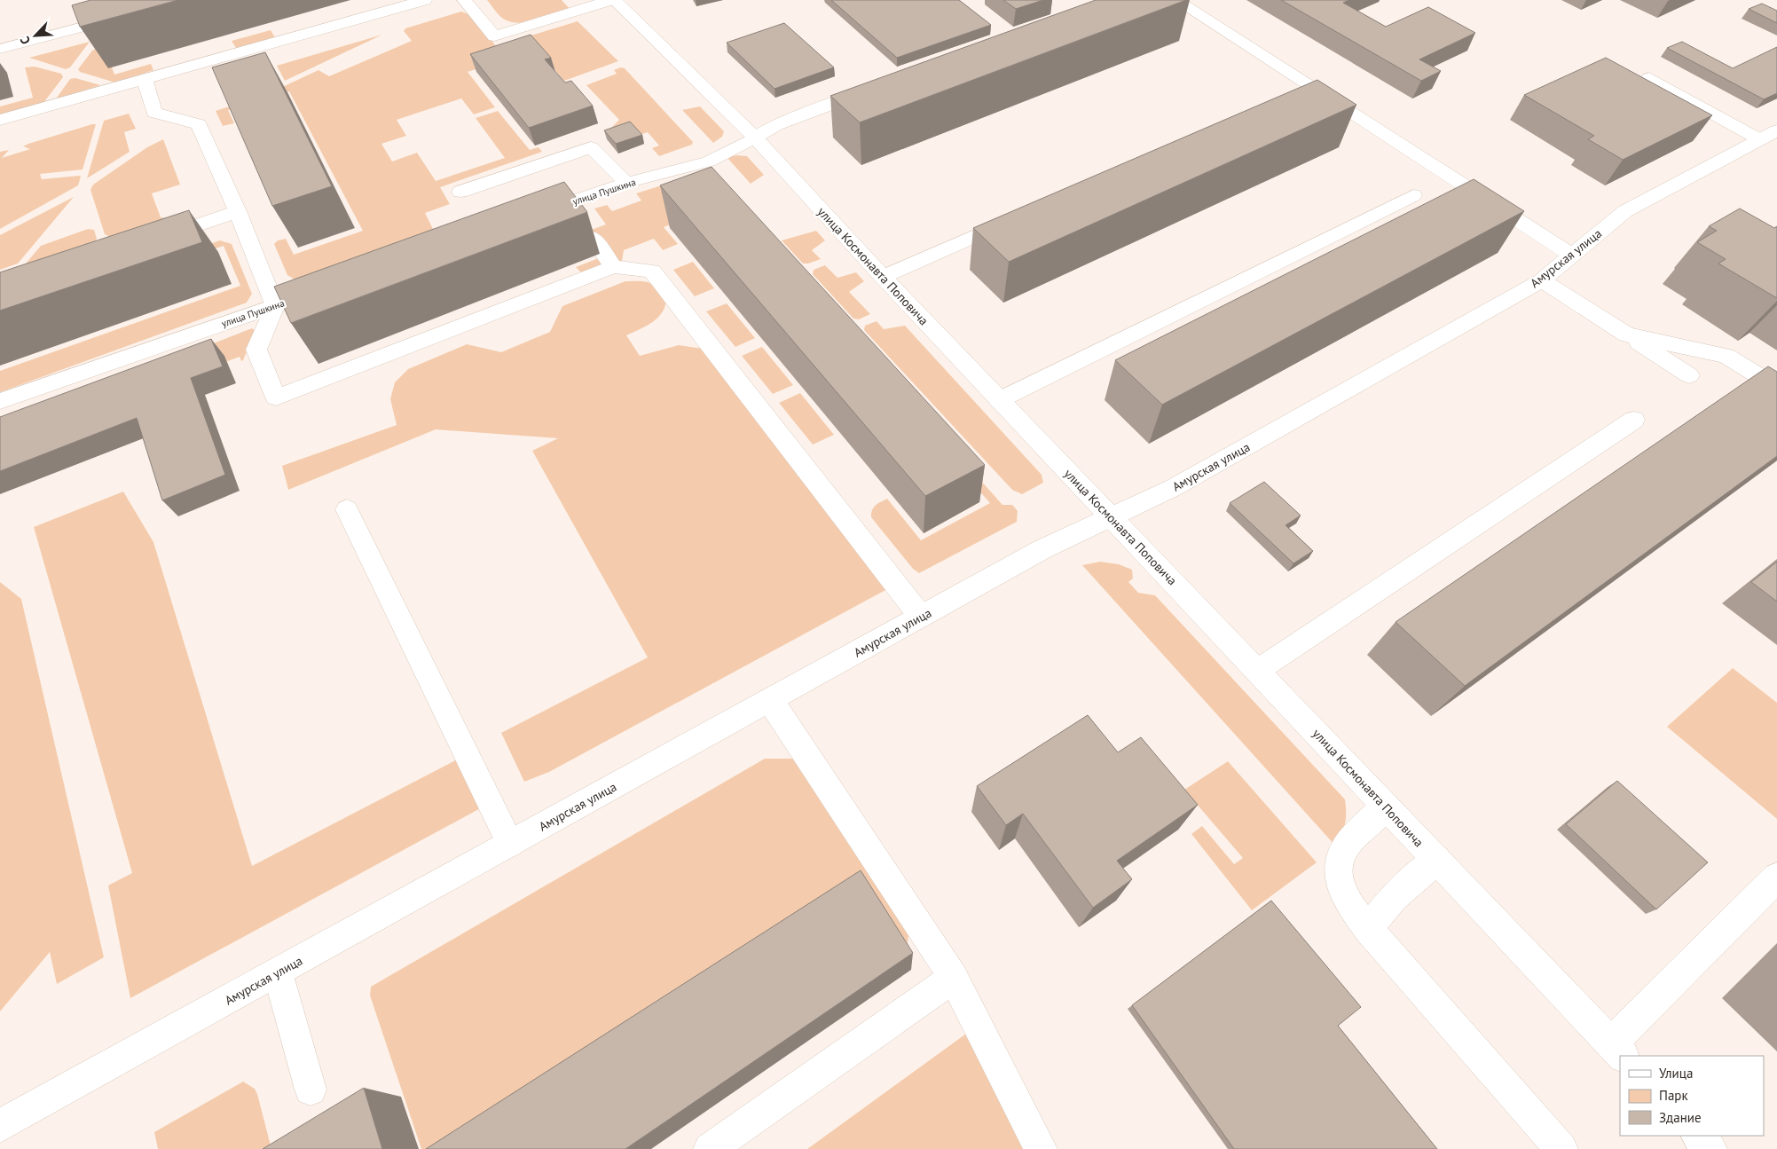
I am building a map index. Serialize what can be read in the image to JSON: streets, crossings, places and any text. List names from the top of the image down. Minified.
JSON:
{"streets":{"street":["улица Пушкина","Амурская улица","улица Космонавта Поповича"]},"crossings":[["улица Пушкина","улица Космонавта Поповича"],["Амурская улица","улица Космонавта Поповича"]],"legend":["Улица","Парк","Здание"],"north":"bottom left"}
